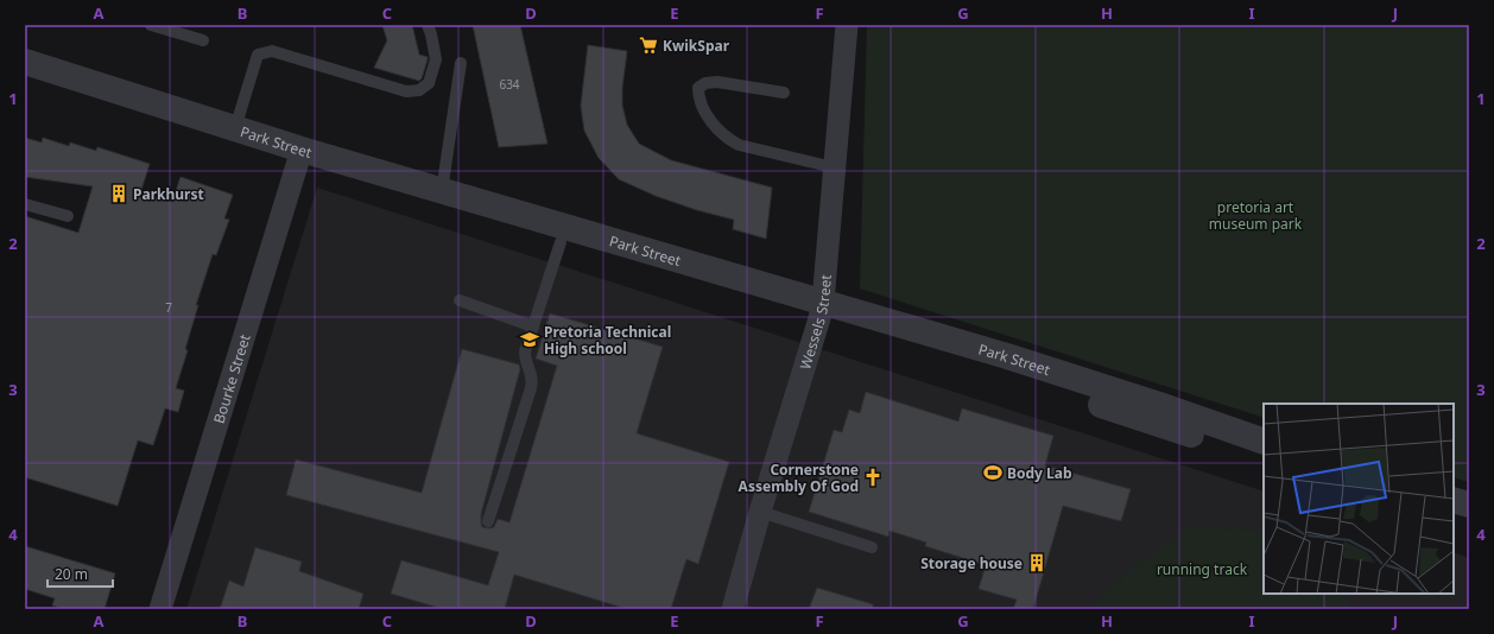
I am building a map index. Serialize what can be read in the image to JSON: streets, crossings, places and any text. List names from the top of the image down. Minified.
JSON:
{"streets":{"street":["Park Street","Wessels Street","Bourke Street"]},"crossings":[["Park Street","Wessels Street"],["Park Street","Bourke Street"]],"parks":["pretoria art museum park","running track"],"places":{"supermarket":["KwikSpar"],"building":["Parkhurst","Storage house"],"school or university":["Pretoria Technical High school"],"sports":["Body Lab"],"church":["Cornerstone Assembly Of God"]},"house_numbers":["634","7"],"scale_bar":"20 m","grid":{"columns":["A","B","C","D","E","F","G","H","I","J"],"rows":["1","2","3","4"]}}
